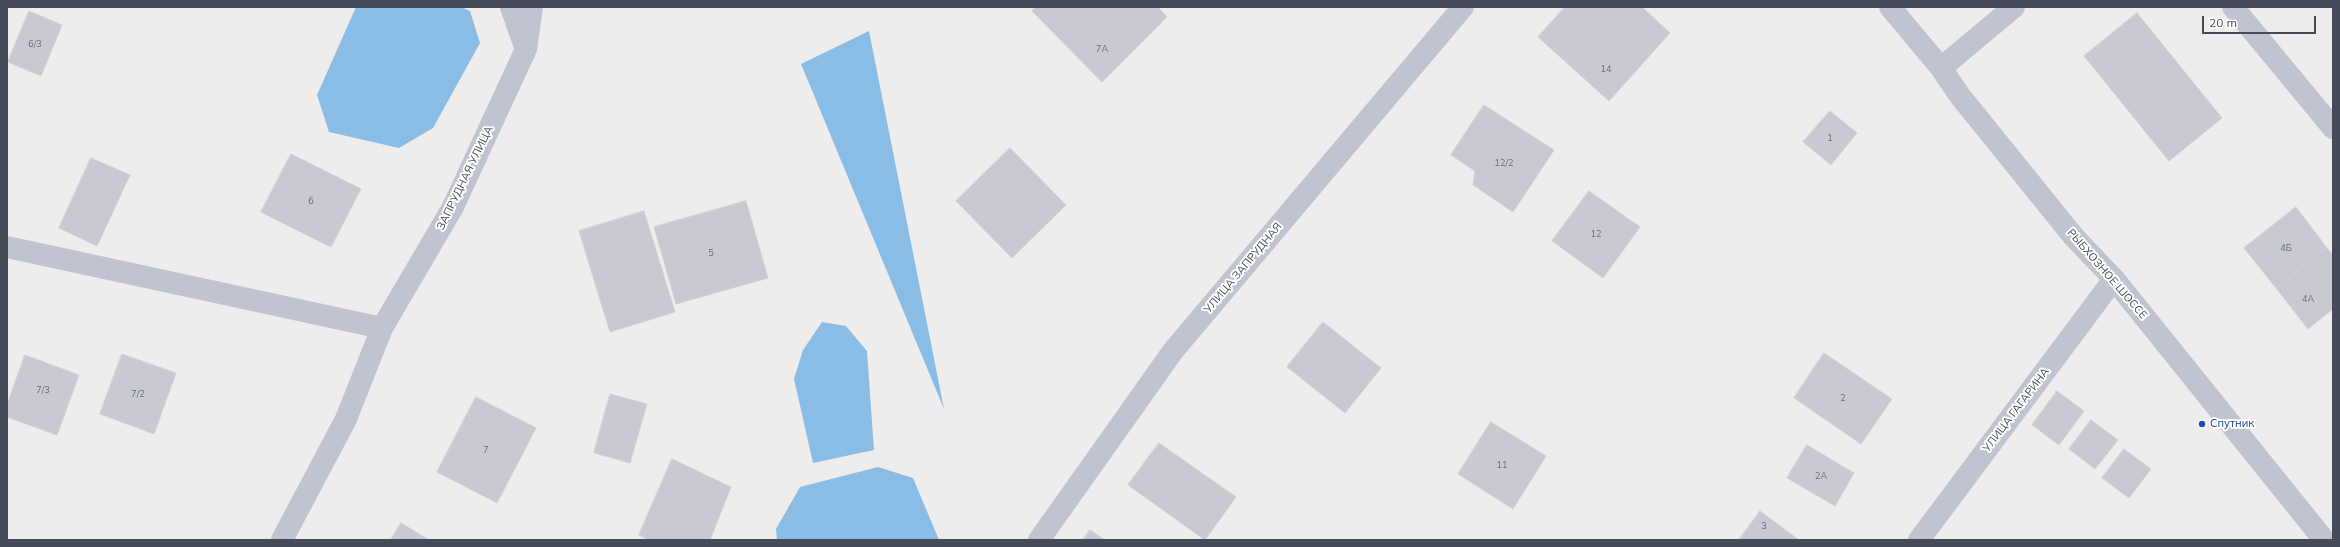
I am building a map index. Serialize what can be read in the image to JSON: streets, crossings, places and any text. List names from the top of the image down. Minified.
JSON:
{"streets":{"street":["ЗАПРУДНАЯ УЛИЦА","УЛИЦА ЗАПРУДНАЯ","РЫБХОЗНОЕ ШОССЕ","УЛИЦА ГАГАРИНА"]},"crossings":[["РЫБХОЗНОЕ ШОССЕ","УЛИЦА ГАГАРИНА"]],"places":["Спутник"],"house_numbers":["6/3","7А","14","1","12/2","6","12","4Б","5","4А","7/3","7/2","2","7","11","2А","3"],"scale_bar":"20 m"}
